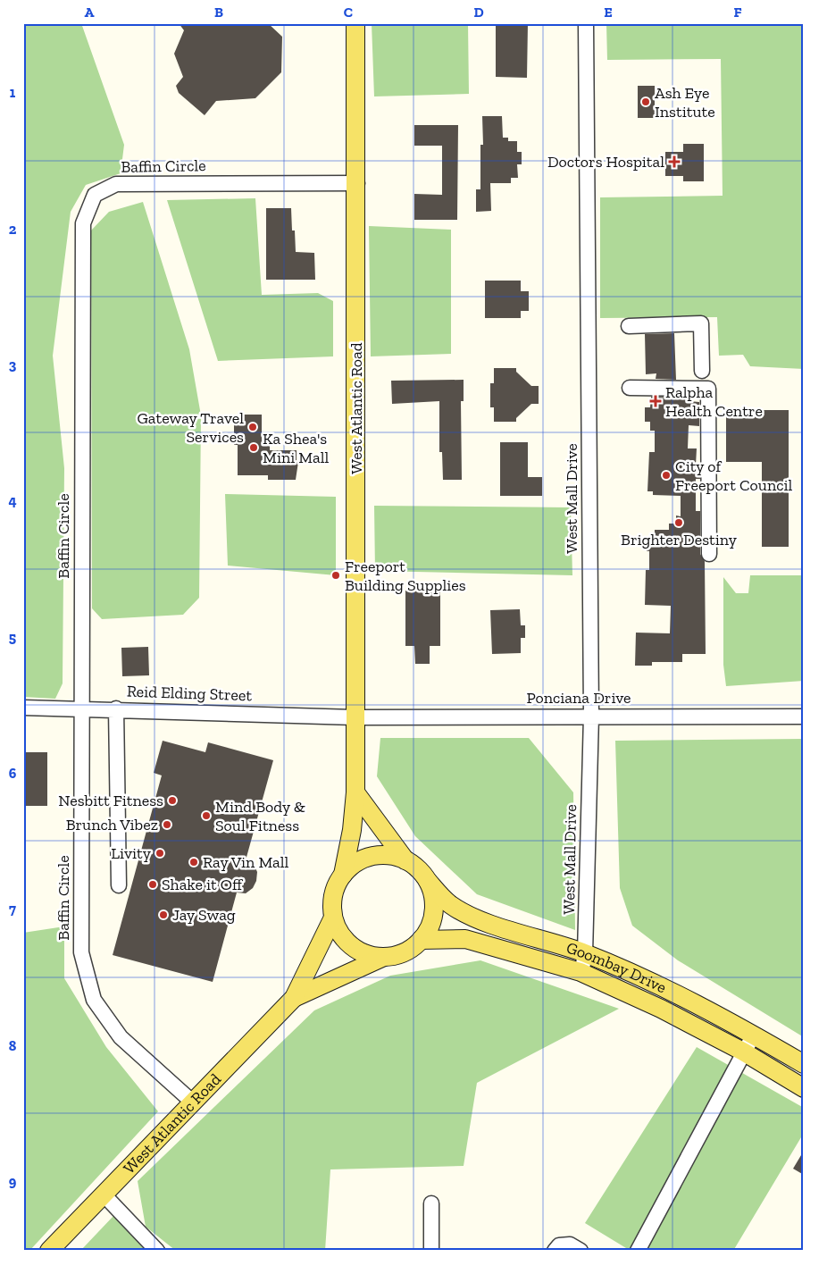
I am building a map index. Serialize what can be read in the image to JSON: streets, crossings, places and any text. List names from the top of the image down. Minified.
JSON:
{"streets":{"main road":["West Atlantic Road","Goombay Drive"],"street":["Baffin Circle","West Mall Drive","Reid Elding Street","Ponciana Drive"]},"crossings":[["Baffin Circle","West Atlantic Road"],["Baffin Circle","Reid Elding Street"],["West Atlantic Road","Reid Elding Street"],["West Atlantic Road","Ponciana Drive"],["West Atlantic Road","Goombay Drive"],["West Mall Drive","Ponciana Drive"],["West Mall Drive","Goombay Drive"],["Reid Elding Street","Ponciana Drive"]],"places":{"other":["Ash Eye Institute","Gateway Travel Services","Ka Shea's Mini Mall","City of Freeport Council","Brighter Destiny","Freeport Building Supplies","Nesbitt Fitness","Mind Body & Soul Fitness","Brunch Vibez","Livity","Ray Vin Mall","Shake it Off","Jay Swag"],"health":["Doctors Hospital","Ralpha Health Centre"]},"grid":{"columns":["A","B","C","D","E","F"],"rows":["1","2","3","4","5","6","7","8","9"]}}
